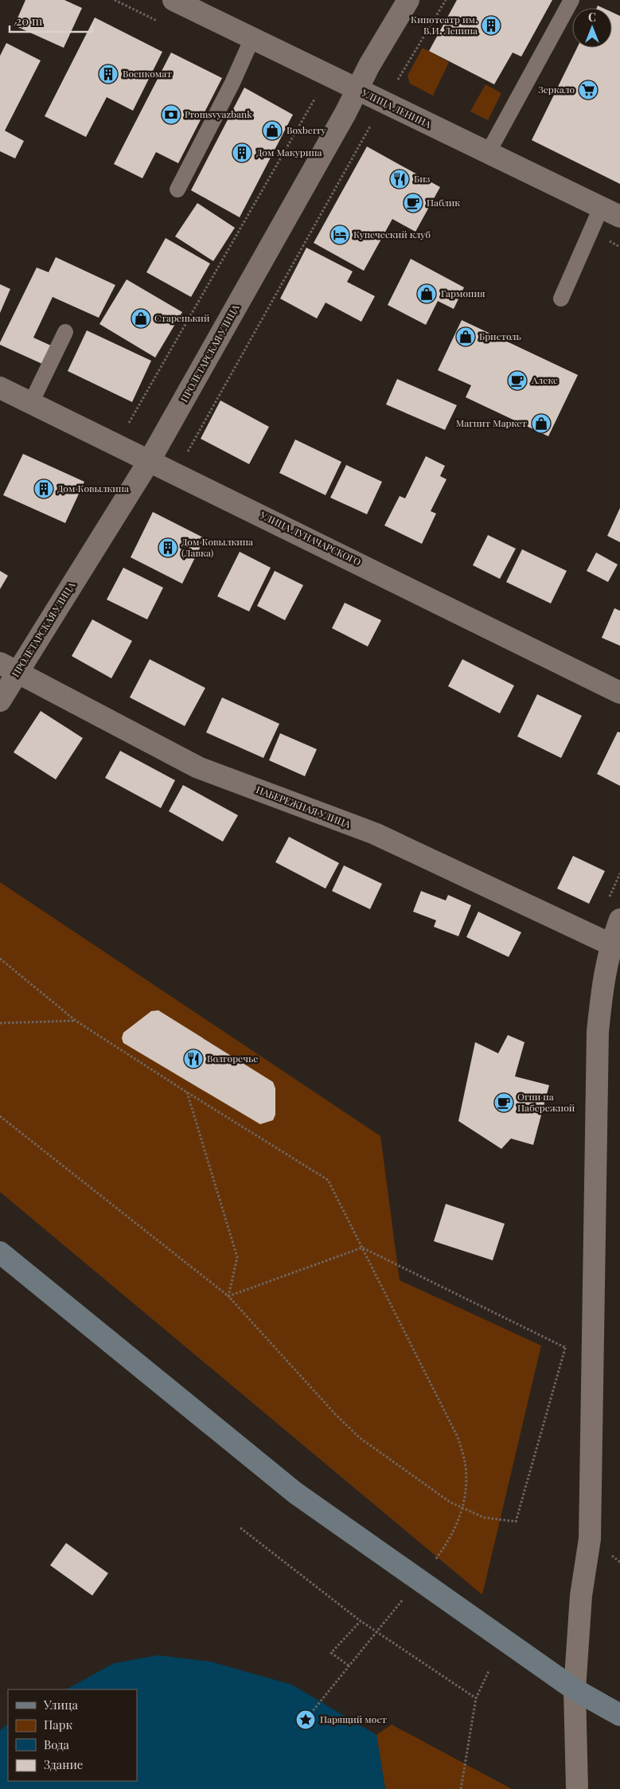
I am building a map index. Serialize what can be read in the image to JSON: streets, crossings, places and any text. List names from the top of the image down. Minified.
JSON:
{"streets":{"street":["УЛИЦА ЛЕНИНА","ПРОЛЕТАРСКАЯ УЛИЦА","УЛИЦА ЛУНАЧАРСКОГО","НАБЕРЕЖНАЯ УЛИЦА"]},"crossings":[["УЛИЦА ЛЕНИНА","ПРОЛЕТАРСКАЯ УЛИЦА"],["ПРОЛЕТАРСКАЯ УЛИЦА","УЛИЦА ЛУНАЧАРСКОГО"],["ПРОЛЕТАРСКАЯ УЛИЦА","НАБЕРЕЖНАЯ УЛИЦА"]],"places":{"building":["Кинотеатр им. В.И. Ленина","Военкомат","Дом Макурина","Дом Ковылкина","Дом Ковылкина (Лавка)"],"supermarket":["Зеркало"],"bank":["Promsvyazbank"],"shop":["Boxberry","Гармония","Старенький","Бристоль","Магнит Маркет"],"restaurant":["Биз","Волгоречье"],"cafe":["Паблик","Алекс","Огни на Набережной"],"hotel":["Купеческий клуб"],"place":["Парящий мост"]},"legend":["Улица","Парк","Вода","Здание"],"scale_bar":"20 m","north":"top"}
